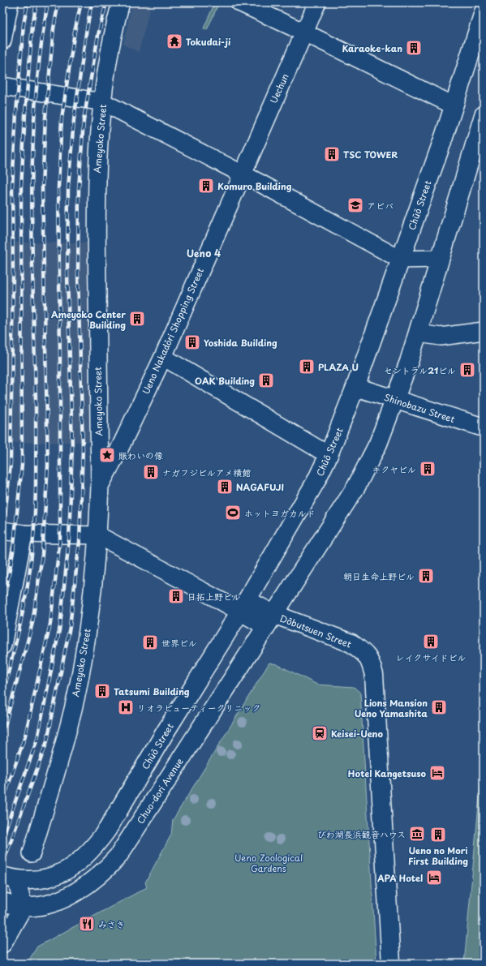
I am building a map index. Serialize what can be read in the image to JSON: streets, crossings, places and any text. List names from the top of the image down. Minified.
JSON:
{"streets":{"main road":["Chūō Street","Shinobazu Street","Dōbutsuen Street","Chuo-dori Avenue"],"street":["Uechun","Ameyoko Street","Ueno Nakadōri Shopping Street"]},"crossings":[["Uechun","Ueno Nakadōri Shopping Street"],["Ameyoko Street","Ueno Nakadōri Shopping Street"],["Chūō Street","Shinobazu Street"],["Chūō Street","Dōbutsuen Street"],["Dōbutsuen Street","Chuo-dori Avenue"]],"districts":["Ueno 4"],"parks":["Ueno Zoological Gardens"],"places":{"temple":["Tokudai-ji"],"building":["Karaoke-kan","TSC TOWER","Komuro Building","Ameyoko Center Building","Yoshida Building","PLAZA U","セントラル21ビル","OAK Building","キクヤビル","ナガフジビルアメ横館","NAGAFUJI","朝日生命上野ビル","日拓上野ビル","レイクサイドビル","世界ビル","Tatsumi Building","Lions Mansion Ueno Yamashita","Ueno no Mori First Building"],"school or university":["アビバ"],"place":["賑わいの像"],"sports":["ホットヨガカルド"],"hospital":["リオラビューティークリニック"],"station":["Keisei-Ueno"],"hotel":["Hotel Kangetsuso","APA Hotel"],"museum":["びわ湖長浜観音ハウス"],"restaurant":["みさき"]}}
